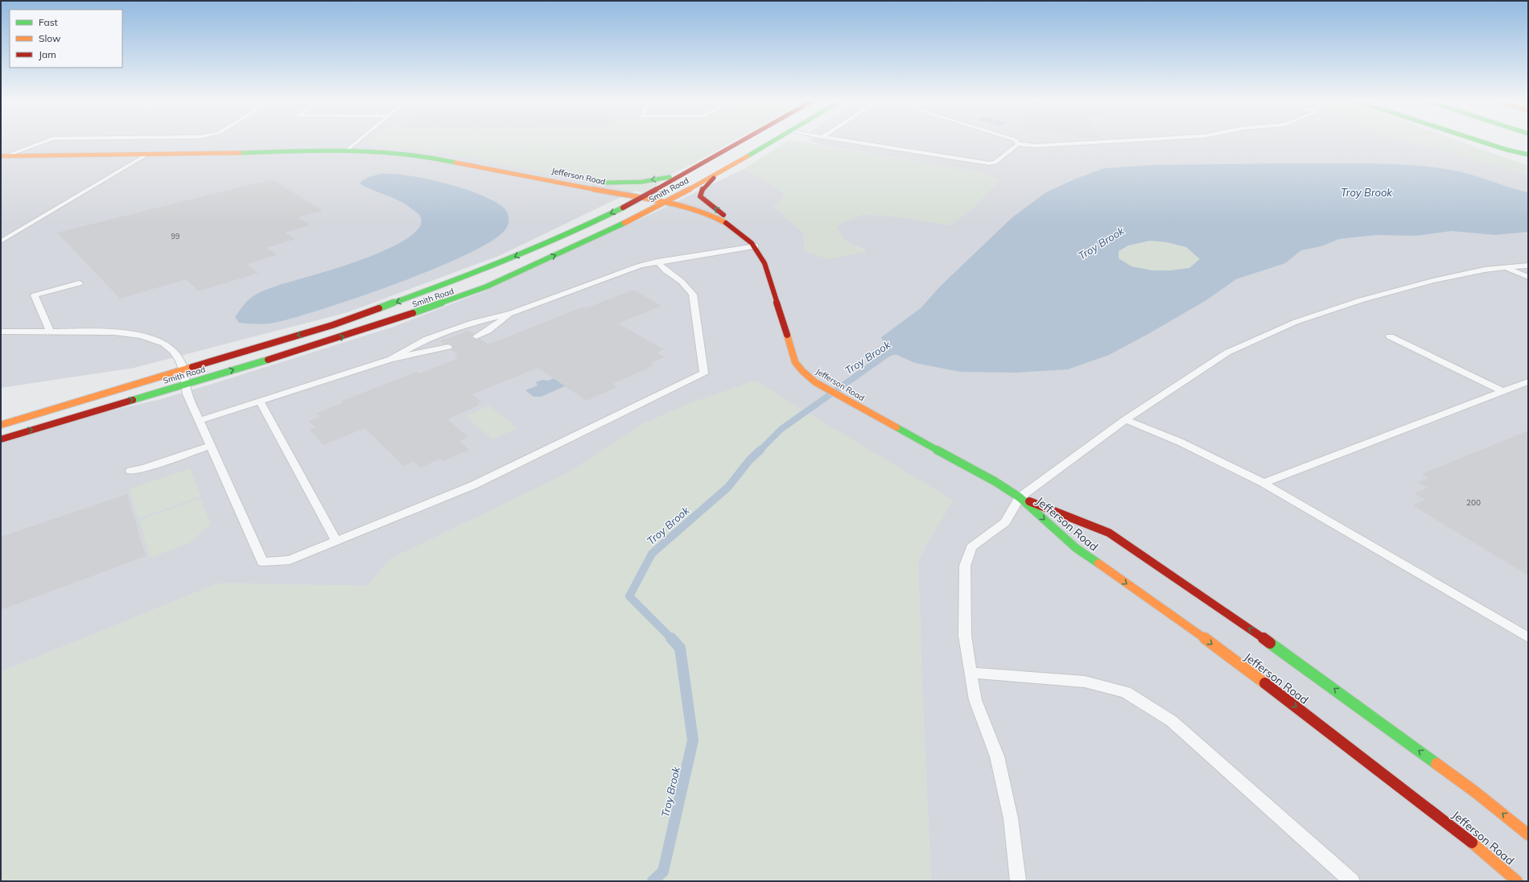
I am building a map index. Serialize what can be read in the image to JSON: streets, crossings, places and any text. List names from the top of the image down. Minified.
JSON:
{"streets":{"main road":["Jefferson Road","Smith Road"]},"crossings":[["Jefferson Road","Smith Road"]],"water":["Troy Brook"],"house_numbers":["99","200"],"legend":["Fast","Slow","Jam"]}
